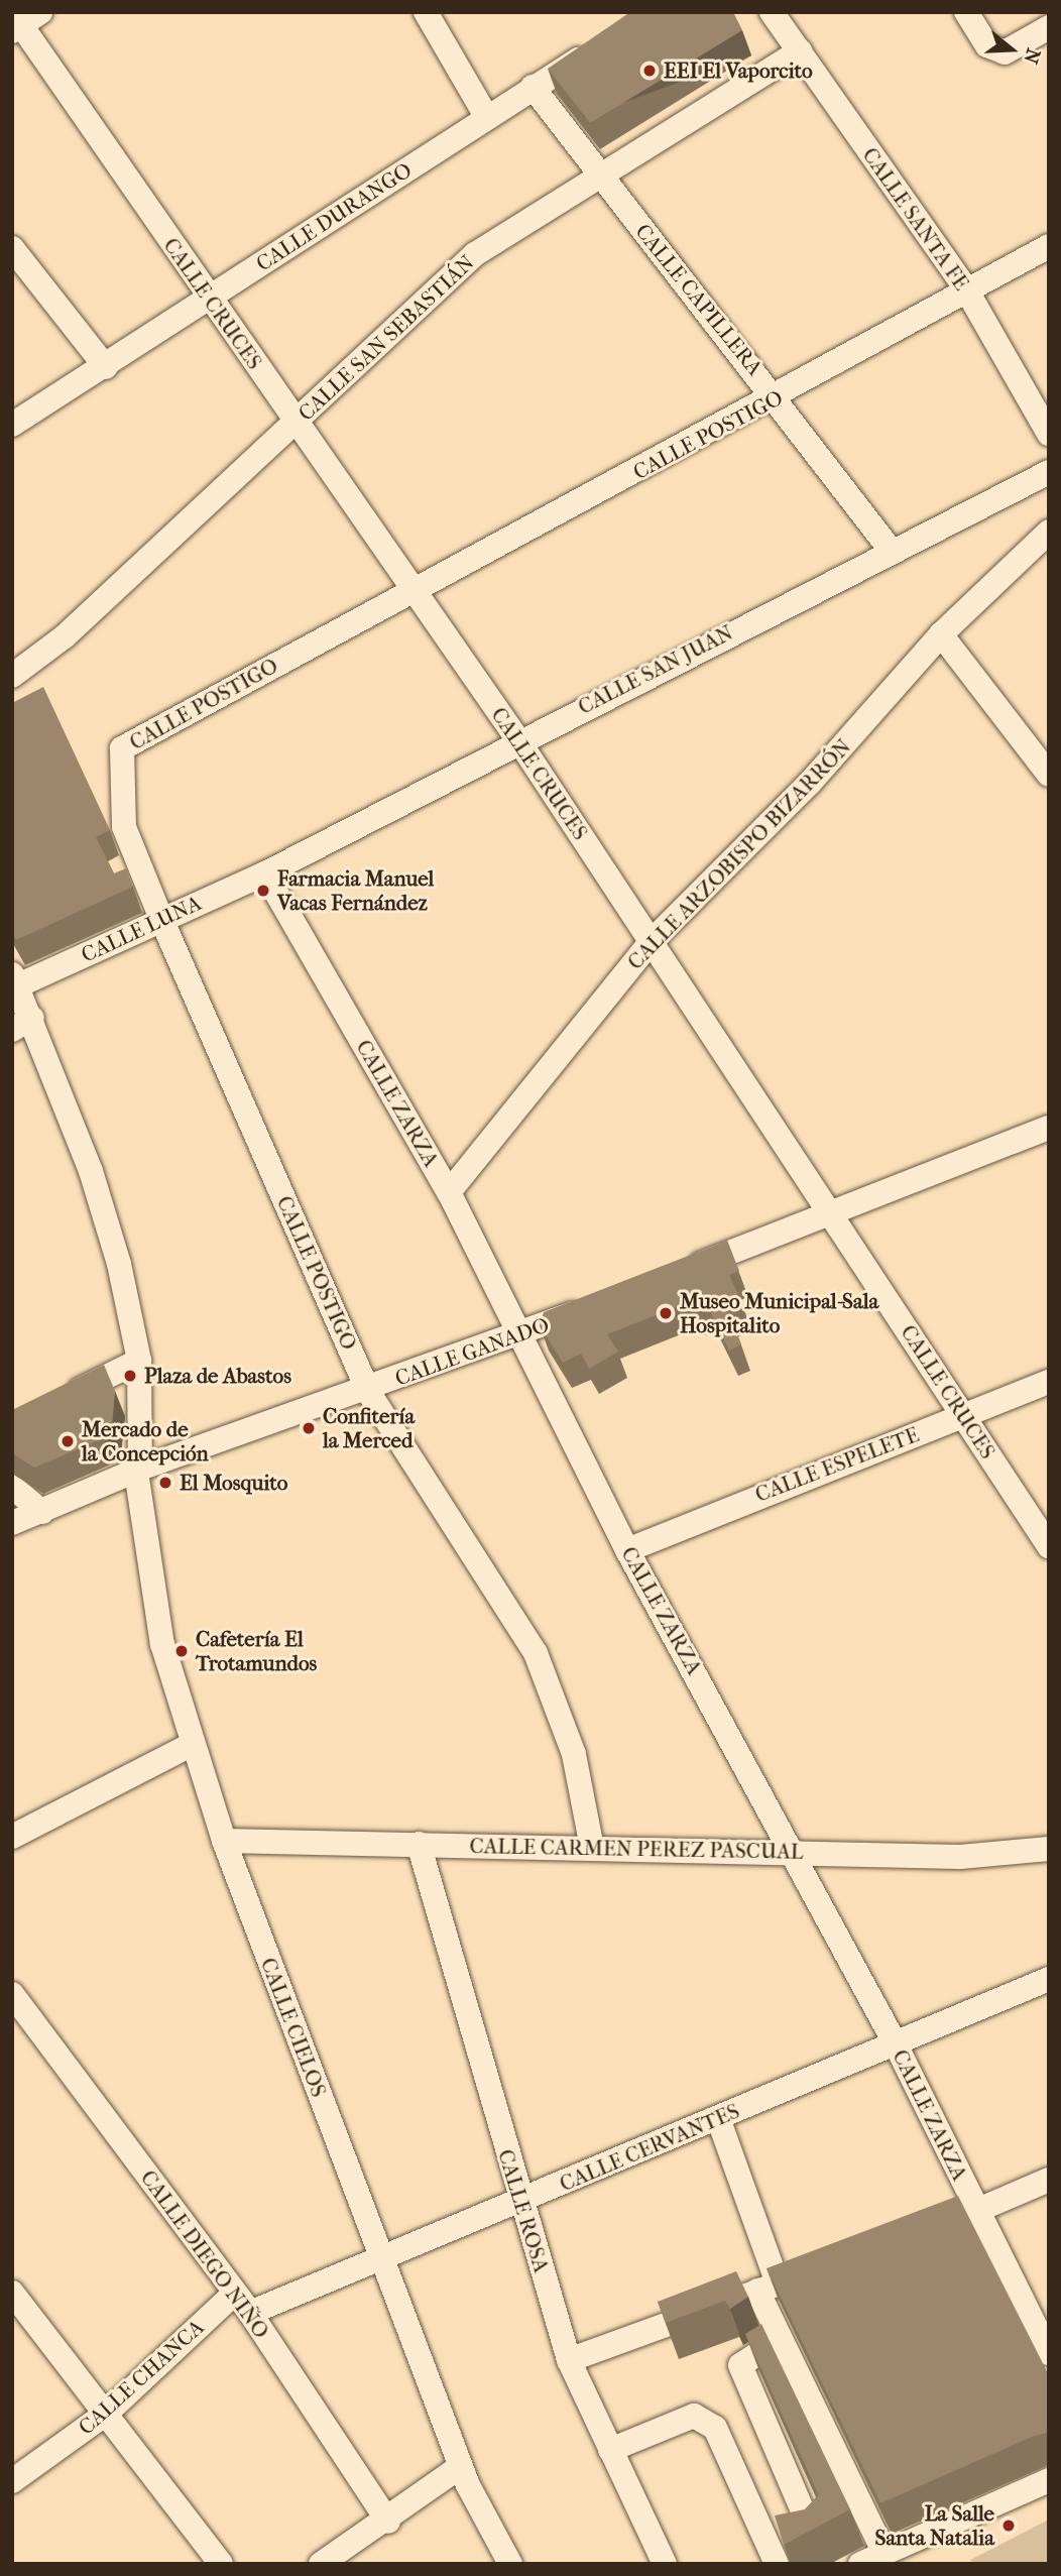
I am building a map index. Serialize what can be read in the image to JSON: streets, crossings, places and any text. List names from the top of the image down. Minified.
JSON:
{"streets":{"street":["CALLE DURANGO","CALLE SANTA FE","CALLE CAPILLERA","CALLE CRUCES","CALLE SAN SEBASTIÁN","CALLE POSTIGO","CALLE SAN JUAN","CALLE ARZOBISPO BIZARRÓN","CALLE LUNA","CALLE ZARZA","CALLE GANADO","CALLE ESPELETE","CALLE CARMEN PEREZ PASCUAL","CALLE CIELOS","CALLE CERVANTES","CALLE ROSA","CALLE DIEGO NIÑO","CALLE CHANCA"]},"crossings":[["CALLE DURANGO","CALLE CAPILLERA"],["CALLE DURANGO","CALLE CRUCES"],["CALLE SANTA FE","CALLE SAN SEBASTIÁN"],["CALLE SANTA FE","CALLE POSTIGO"],["CALLE CAPILLERA","CALLE SAN SEBASTIÁN"],["CALLE CAPILLERA","CALLE POSTIGO"],["CALLE CAPILLERA","CALLE SAN JUAN"],["CALLE CRUCES","CALLE SAN SEBASTIÁN"],["CALLE CRUCES","CALLE POSTIGO"],["CALLE CRUCES","CALLE SAN JUAN"],["CALLE CRUCES","CALLE ARZOBISPO BIZARRÓN"],["CALLE CRUCES","CALLE ESPELETE"],["CALLE POSTIGO","CALLE LUNA"],["CALLE POSTIGO","CALLE GANADO"],["CALLE POSTIGO","CALLE CARMEN PEREZ PASCUAL"],["CALLE SAN JUAN","CALLE LUNA"],["CALLE SAN JUAN","CALLE ZARZA"],["CALLE ARZOBISPO BIZARRÓN","CALLE ZARZA"],["CALLE LUNA","CALLE ZARZA"],["CALLE LUNA","CALLE CIELOS"],["CALLE ZARZA","CALLE GANADO"],["CALLE ZARZA","CALLE ESPELETE"],["CALLE ZARZA","CALLE CARMEN PEREZ PASCUAL"],["CALLE ZARZA","CALLE CERVANTES"],["CALLE GANADO","CALLE CIELOS"],["CALLE CARMEN PEREZ PASCUAL","CALLE CIELOS"],["CALLE CARMEN PEREZ PASCUAL","CALLE ROSA"],["CALLE CIELOS","CALLE CERVANTES"],["CALLE CERVANTES","CALLE ROSA"],["CALLE CERVANTES","CALLE DIEGO NIÑO"],["CALLE DIEGO NIÑO","CALLE CHANCA"]],"places":["EEI El Vaporcito","Farmacia Manuel Vacas Fernández","Museo Municipal-Sala Hospitalito","Plaza de Abastos","Confitería la Merced","Mercado de la Concepción","El Mosquito","Cafetería El Trotamundos","La Salle Santa Natalia"],"north":"right"}
